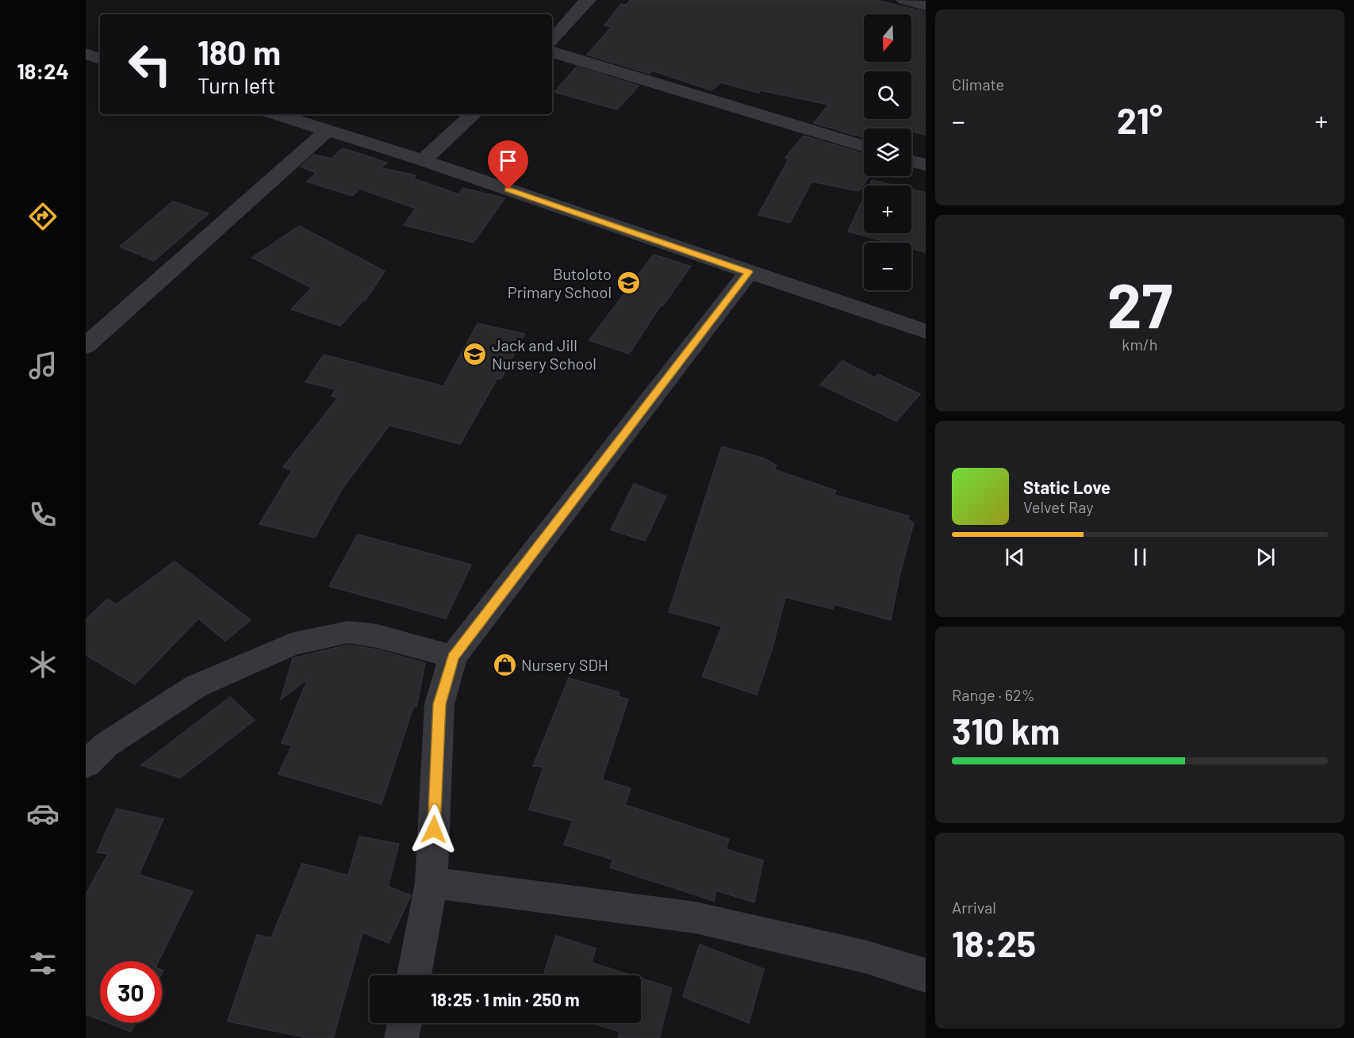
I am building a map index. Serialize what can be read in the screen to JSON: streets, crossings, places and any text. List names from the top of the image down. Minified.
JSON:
{"places":{"school or university":["Butoloto Primary School","Jack and Jill Nursery School"],"shop":["Nursery SDH"]},"north":"bottom","page":{"tabs":"18:24","tile":["Climate",["27","km/h"],["Range · 62%","310 km"],["Arrival","18:25"]],"map_buttons":["+","−"],"turn":["180 m","Turn left"],"heat":["−","21°","+"],"song":["Static Love","Velvet Ray"],"limit":"30","trip":"18:25 · 1 min · 250 m"}}
